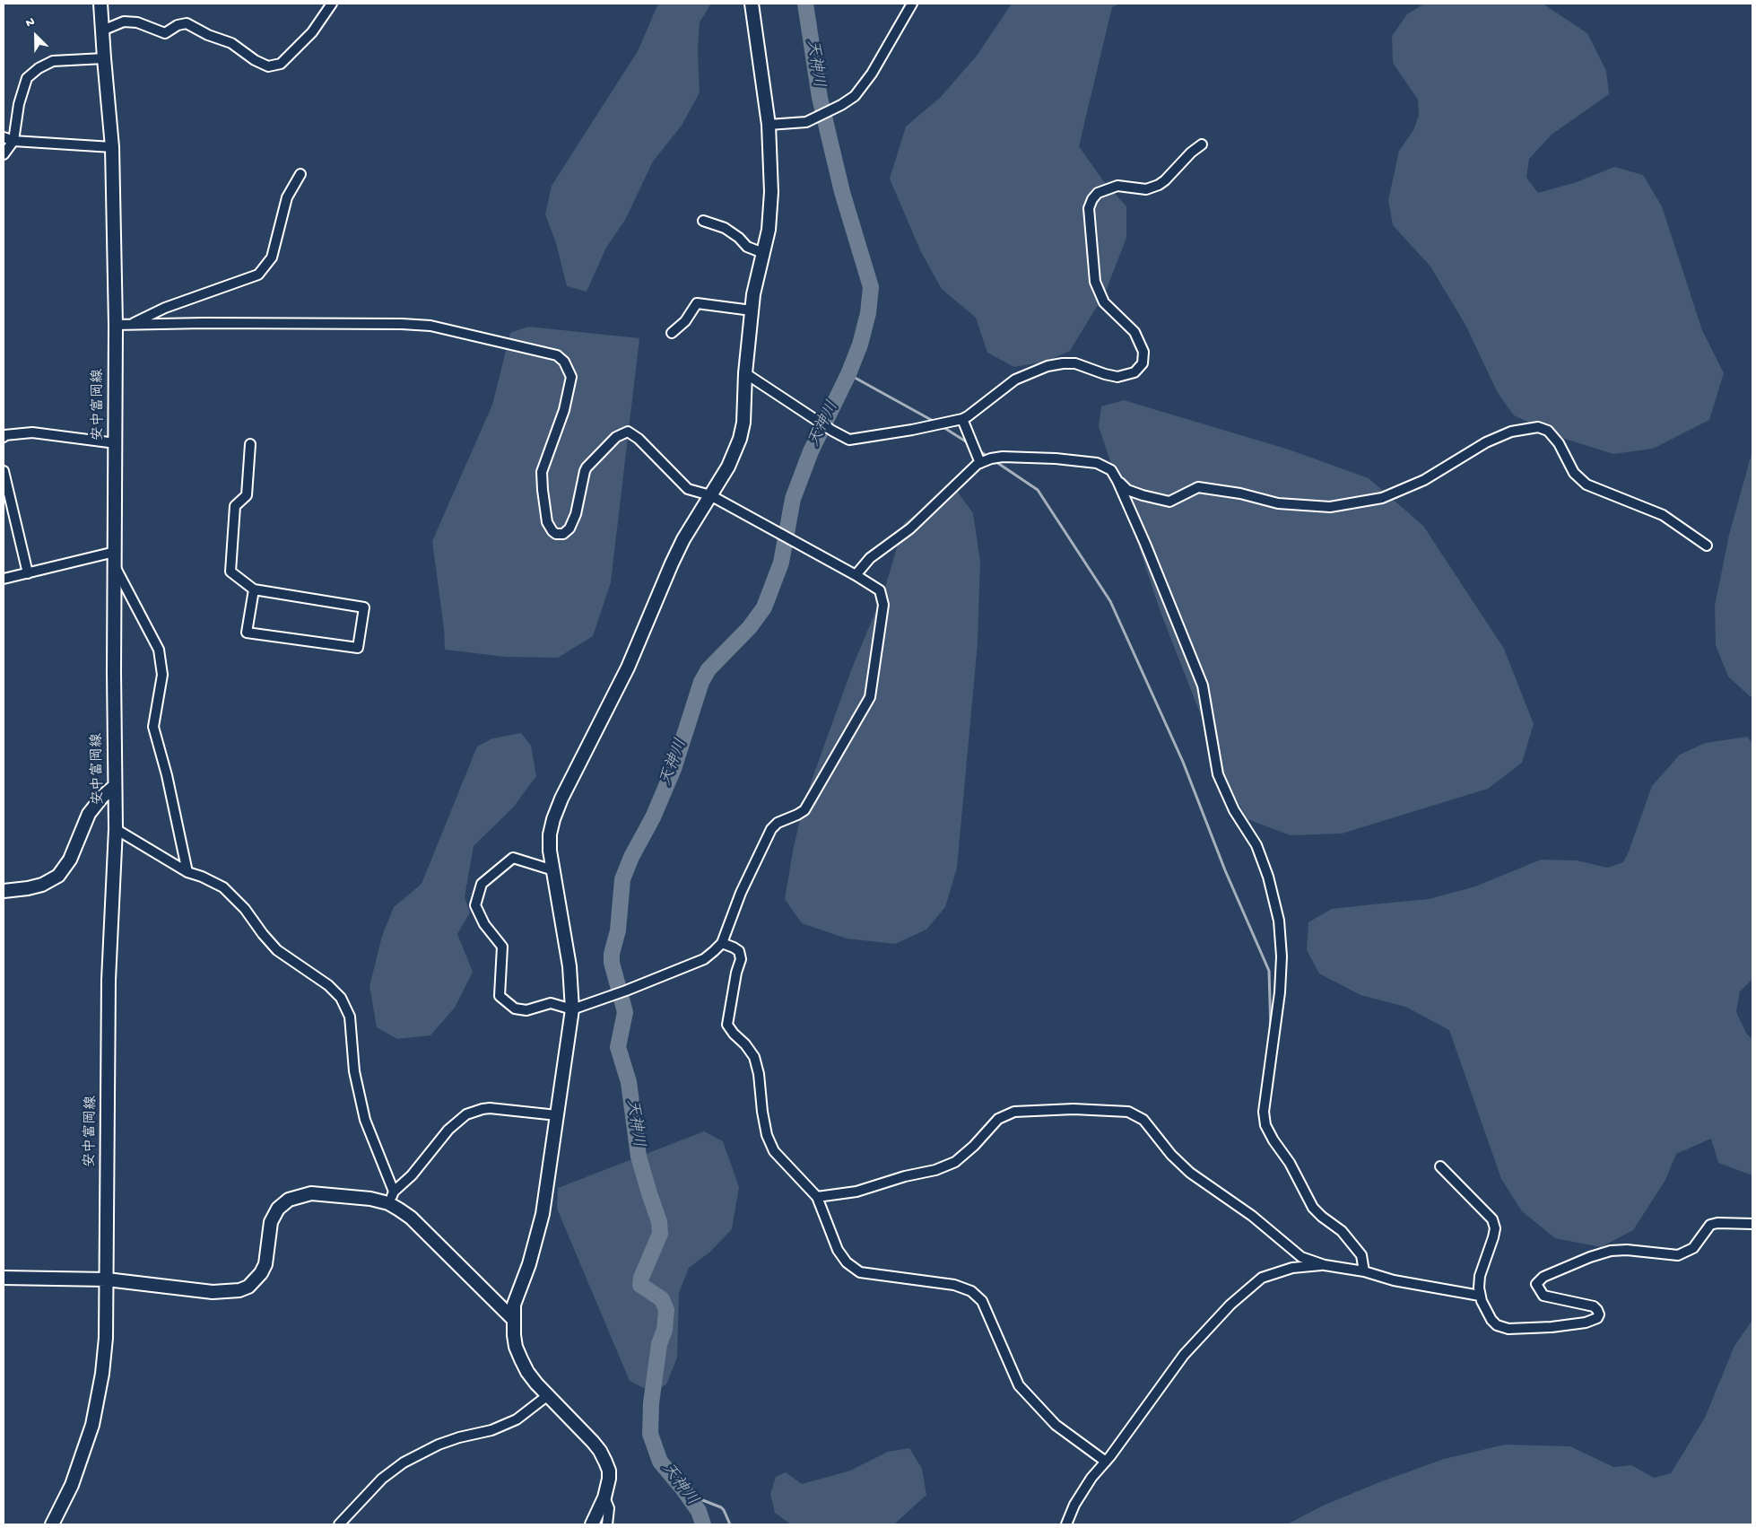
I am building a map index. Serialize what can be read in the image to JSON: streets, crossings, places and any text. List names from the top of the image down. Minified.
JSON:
{"streets":{"street":["安中富岡線"]},"water":["天神川"],"north":"top left"}
